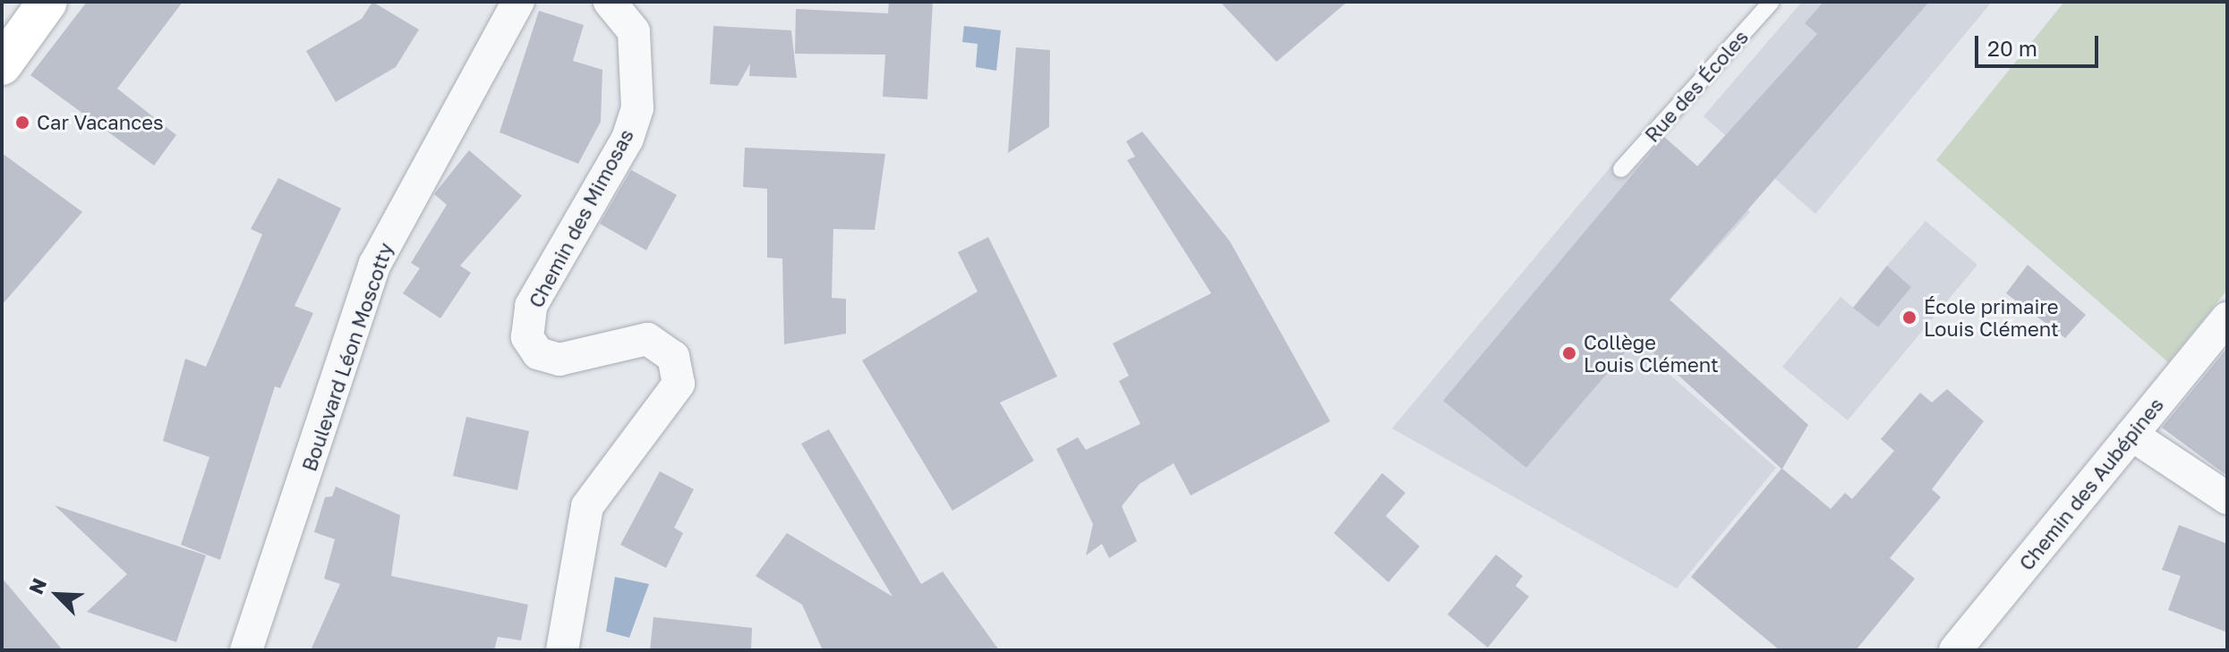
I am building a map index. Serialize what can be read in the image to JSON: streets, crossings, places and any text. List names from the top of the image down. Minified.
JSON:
{"streets":{"street":["Chemin des Mimosas","Boulevard Léon Moscotty","Chemin des Aubépines"],"lane":["Rue des Écoles"]},"places":["Car Vacances","École primaire Louis Clément","Collège Louis Clément"],"scale_bar":"20 m","north":"top left"}
